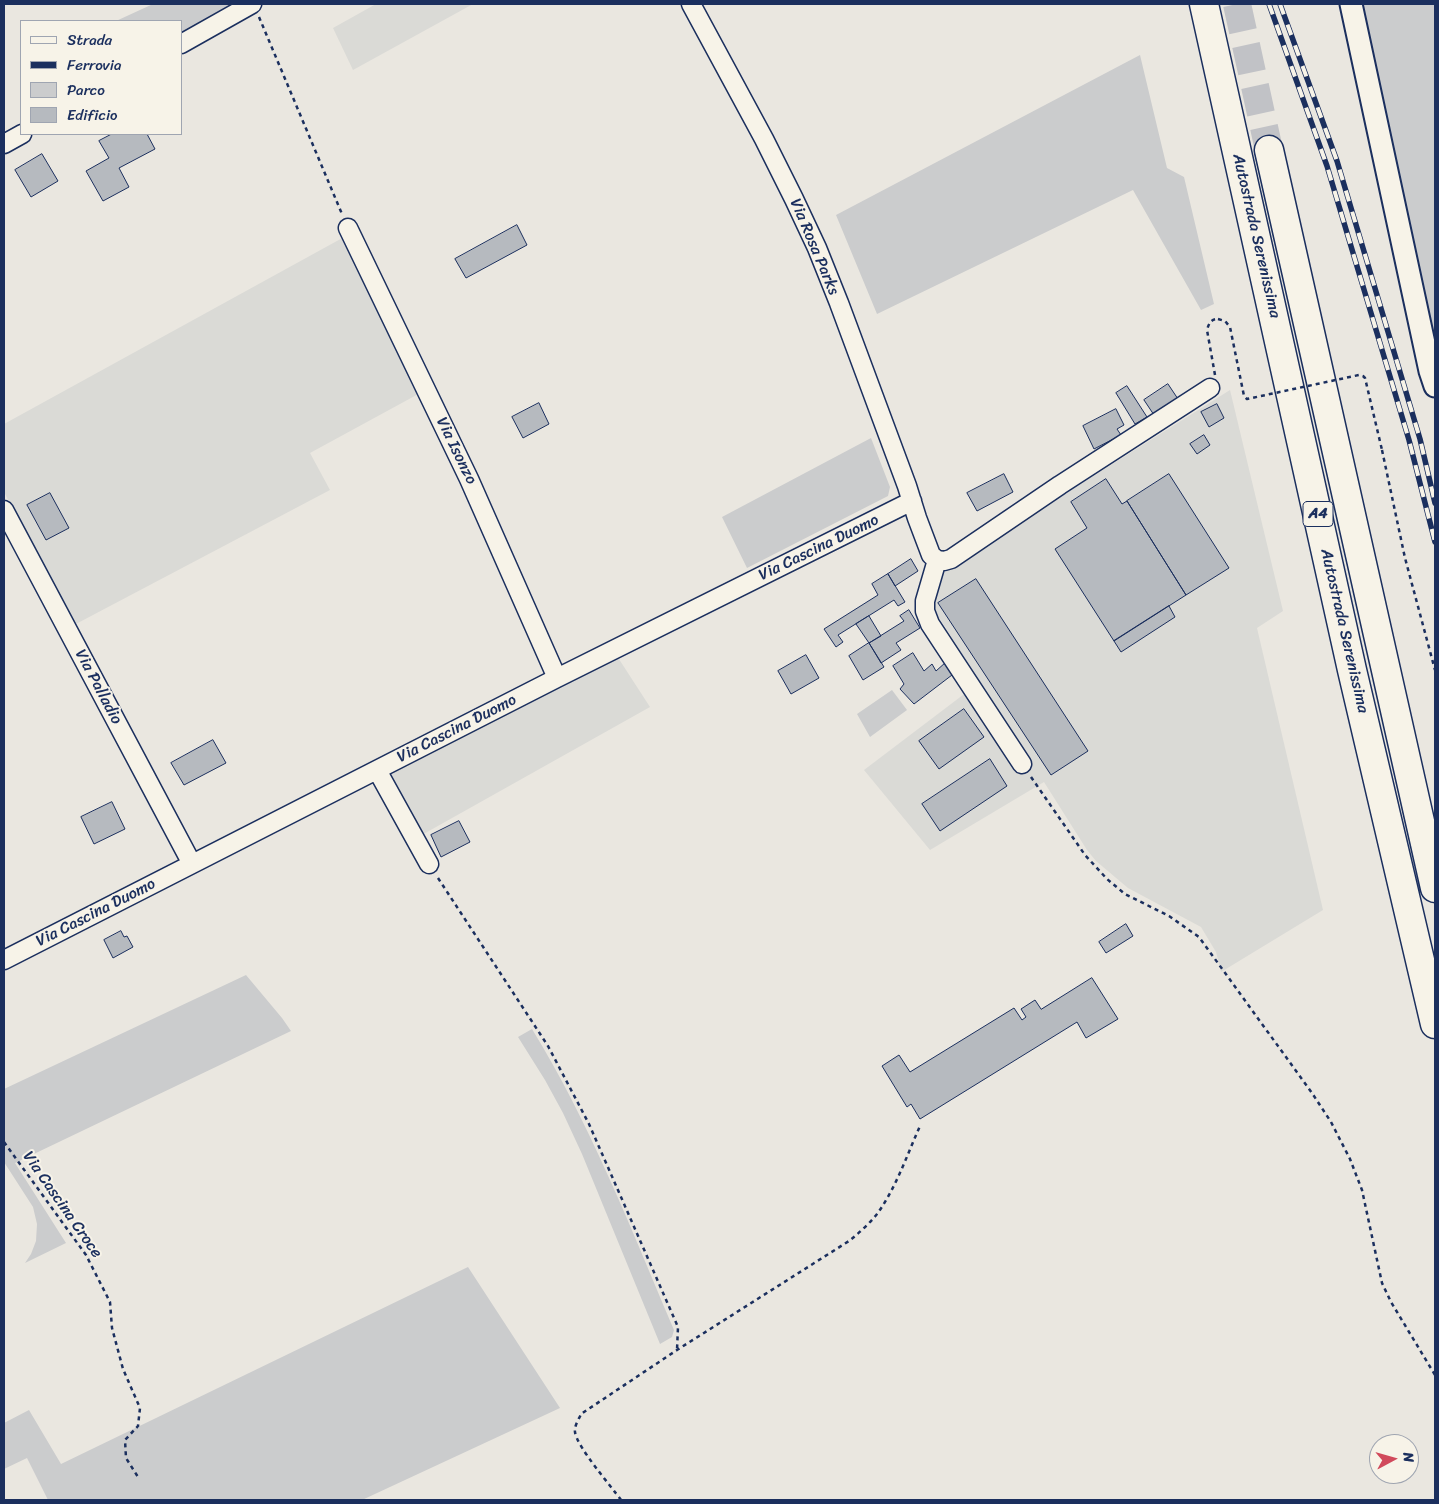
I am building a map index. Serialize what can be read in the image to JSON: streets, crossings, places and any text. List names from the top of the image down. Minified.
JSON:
{"streets":{"highway":["Autostrada Serenissima","A4"],"street":["Via Rosa Parks","Via Isonzo","Via Cascina Duomo","Via Palladio"],"path":["Via Cascina Croce"]},"crossings":[["Via Rosa Parks","Via Cascina Duomo"],["Via Isonzo","Via Cascina Duomo"],["Via Cascina Duomo","Via Palladio"]],"legend":["Strada","Ferrovia","Parco","Edificio"],"north":"right"}
